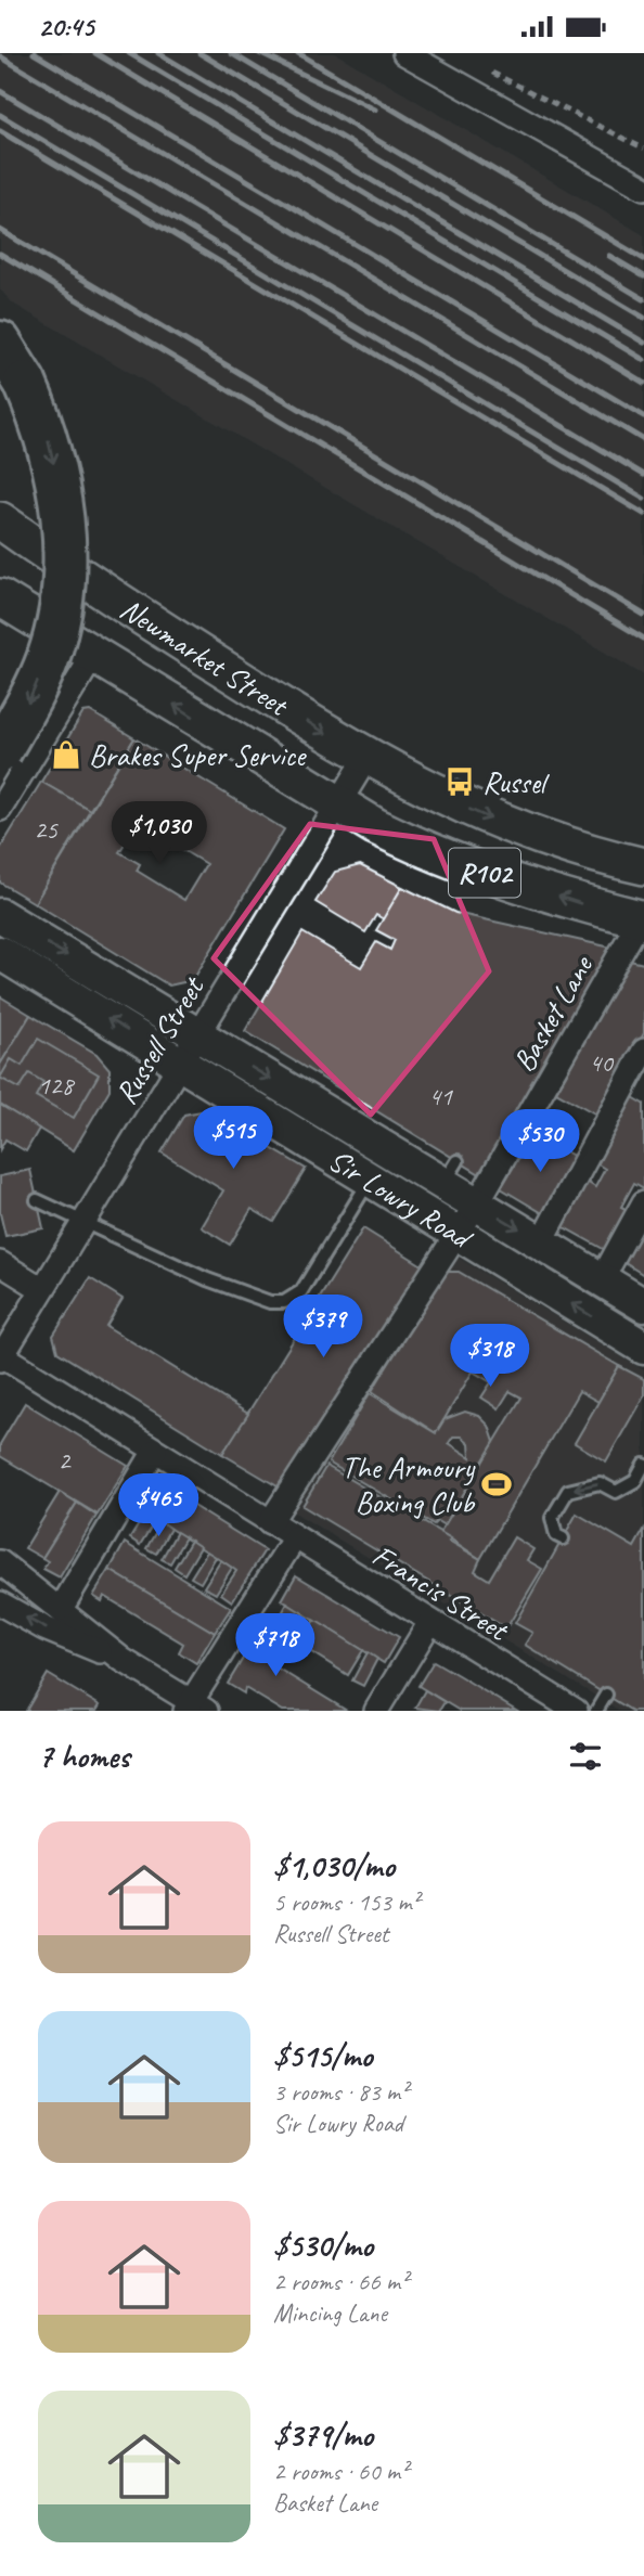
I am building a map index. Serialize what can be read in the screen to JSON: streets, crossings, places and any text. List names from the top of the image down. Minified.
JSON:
{"streets":{"main road":["Newmarket Street","R102","Sir Lowry Road"],"street":["Basket Lane","Russell Street","Francis Street"]},"crossings":[["Newmarket Street","R102"],["Newmarket Street","Basket Lane"],["Newmarket Street","Russell Street"],["Basket Lane","Sir Lowry Road"],["Basket Lane","Francis Street"],["Russell Street","Sir Lowry Road"],["Russell Street","Francis Street"]],"places":{"shop":["Brakes Super Service"],"bus stop":["Russel"],"sports":["The Armoury Boxing Club"]},"house_numbers":["25","40","128","41","2"],"page":{"status":"20:45","price":["$1,030","$515","$530","$379","$318","$465","$718"],"heading":"7 homes","list":[{"name":"$1,030/mo","note":"5 rooms · 153 m² · Russell Street"},{"name":"$515/mo","note":"3 rooms · 83 m² · Sir Lowry Road"},{"name":"$530/mo","note":"2 rooms · 66 m² · Mincing Lane"},{"name":"$379/mo","note":"2 rooms · 60 m² · Basket Lane"}]}}
